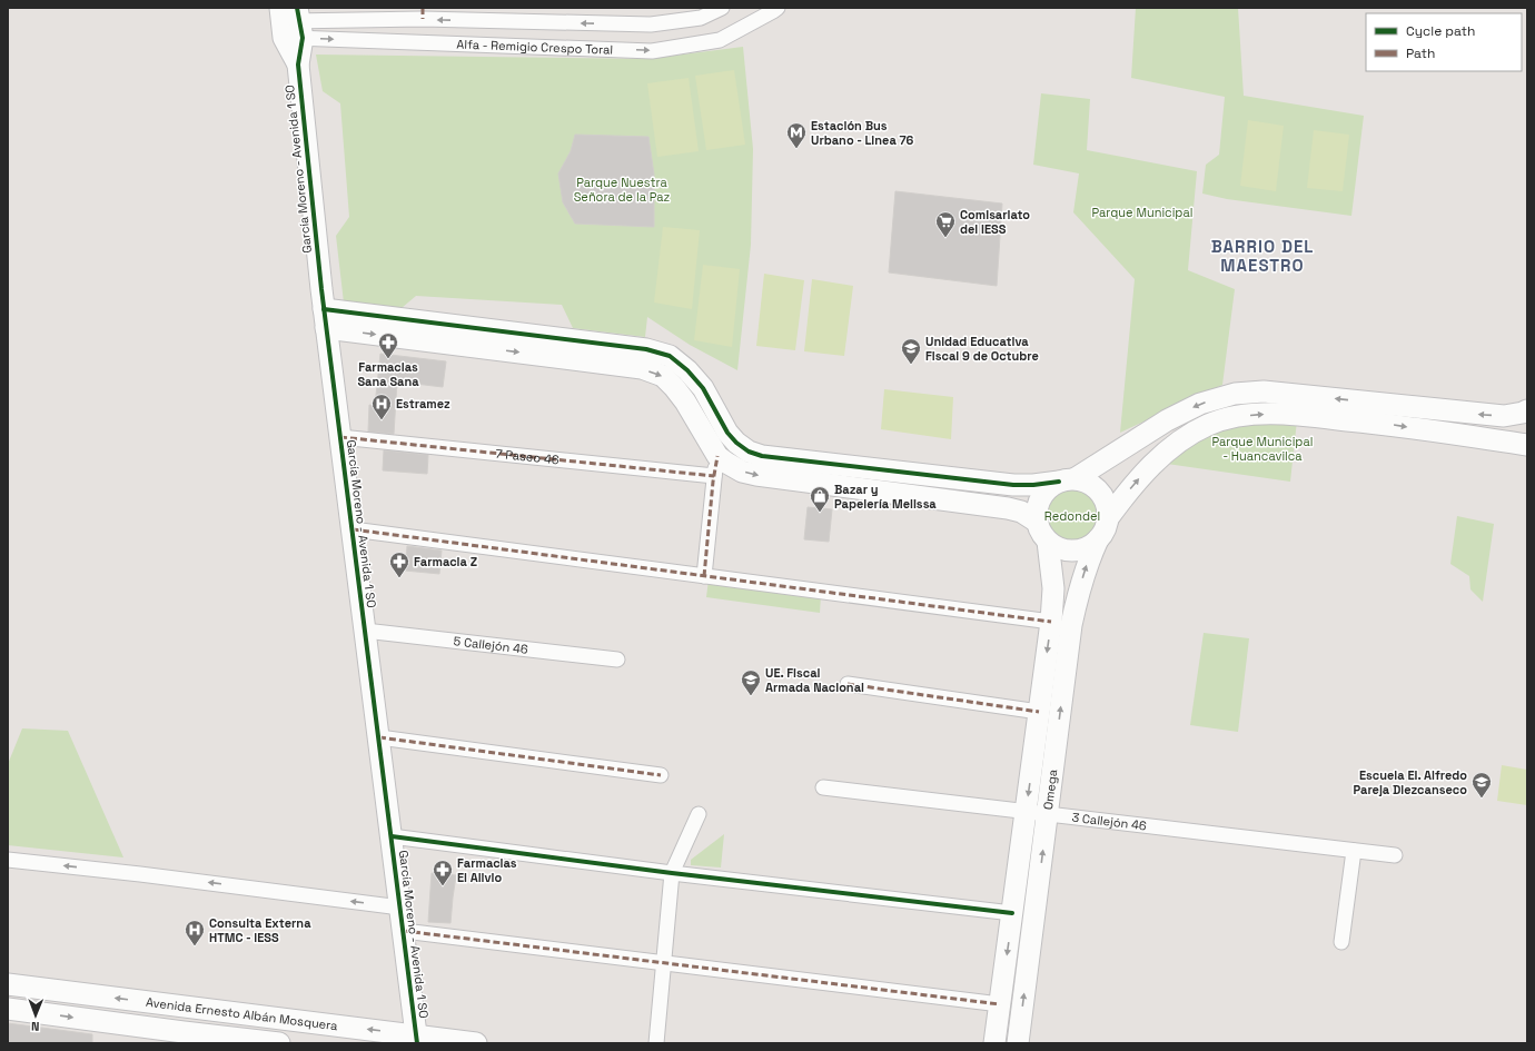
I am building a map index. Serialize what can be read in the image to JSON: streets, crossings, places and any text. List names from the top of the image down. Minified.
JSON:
{"streets":{"street":["Alfa - Remigio Crespo Toral","García Moreno - Avenida 1 SO","7 Paseo 46","5 Callejón 46","Omega","3 Callejón 46","Avenida Ernesto Albán Mosquera"]},"crossings":[["Alfa - Remigio Crespo Toral","García Moreno - Avenida 1 SO"],["García Moreno - Avenida 1 SO","7 Paseo 46"],["García Moreno - Avenida 1 SO","5 Callejón 46"],["García Moreno - Avenida 1 SO","Avenida Ernesto Albán Mosquera"],["Omega","3 Callejón 46"]],"districts":["BARRIO DEL MAESTRO"],"parks":["Parque Nuestra Señora de la Paz","Parque Municipal","Parque Municipal - Huancavilca","Redondel"],"places":{"metro station":["Estación Bus Urbano - Linea 76"],"supermarket":["Comisariato del IESS"],"pharmacy":["Farmacias Sana Sana","Farmacia Z","Farmacias El Alivio"],"school or university":["Unidad Educativa Fiscal 9 de Octubre","UE. Fiscal Armada Nacional","Escuela EI. Alfredo Pareja Diezcanseco"],"hospital":["Estramez","Consulta Externa HTMC - IESS"],"shop":["Bazar y Papelería Melissa"]},"legend":["Cycle path","Path"],"north":"bottom"}
